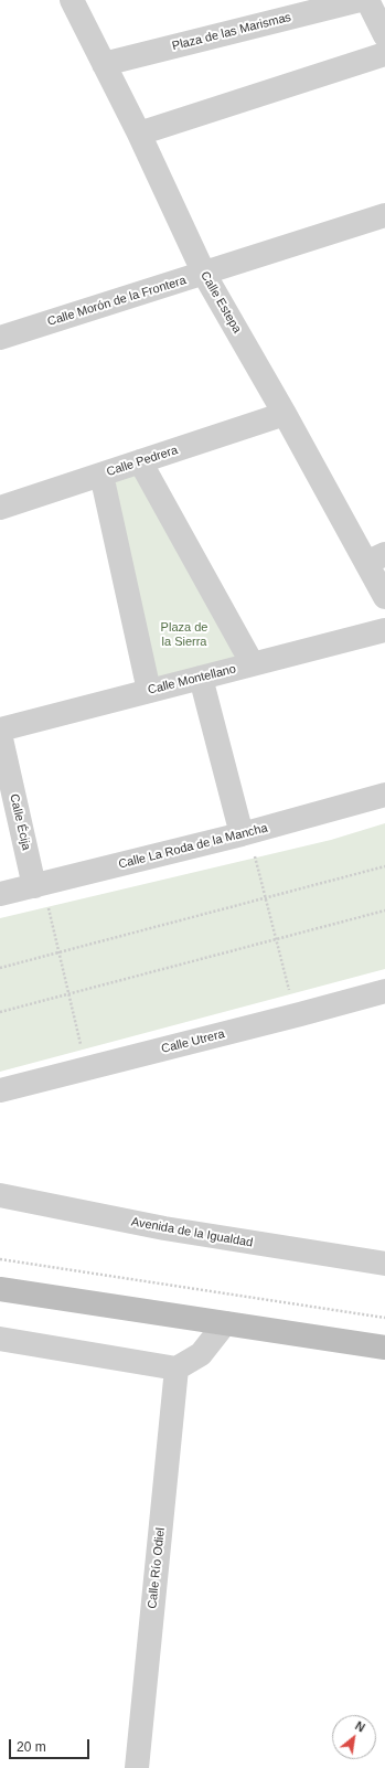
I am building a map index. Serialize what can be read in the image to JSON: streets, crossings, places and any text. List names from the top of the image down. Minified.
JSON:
{"streets":{"street":["Plaza de las Marismas","Calle Morón de la Frontera","Calle Estepa","Calle Pedrera","Calle Montellano","Calle Écija","Calle La Roda de la Mancha","Calle Utrera","Avenida de la Igualdad","Calle Río Odiel"]},"crossings":[["Plaza de las Marismas","Calle Estepa"],["Calle Morón de la Frontera","Calle Estepa"],["Calle Estepa","Calle Pedrera"],["Calle Écija","Calle La Roda de la Mancha"]],"parks":["Plaza de la Sierra"],"scale_bar":"20 m","north":"top right"}
